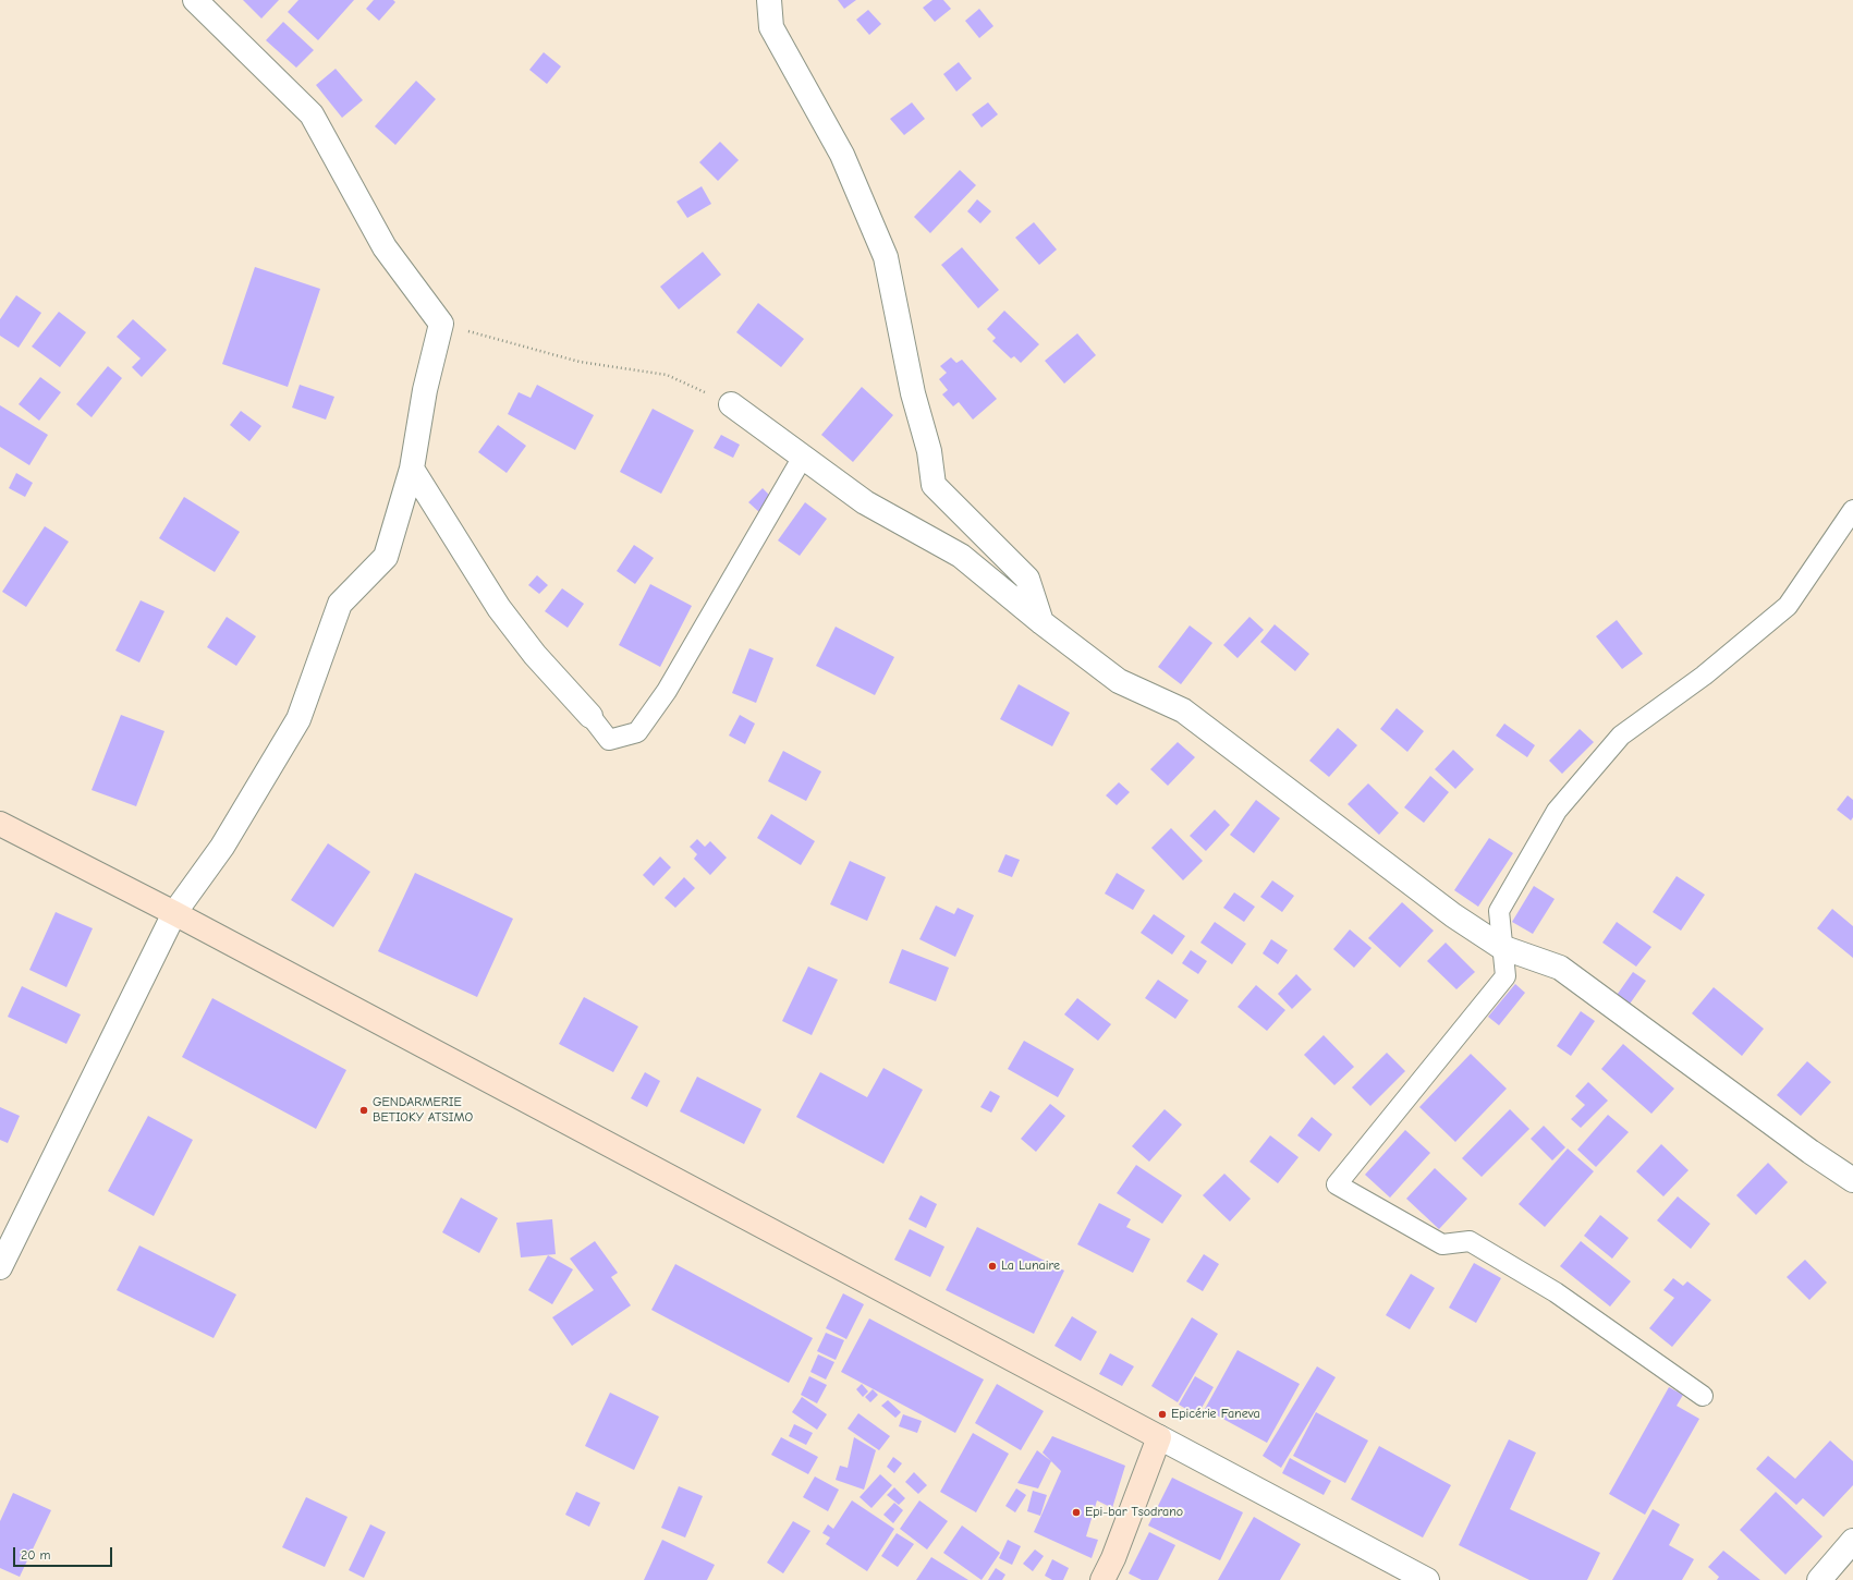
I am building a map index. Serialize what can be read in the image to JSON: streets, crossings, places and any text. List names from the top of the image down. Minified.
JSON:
{"places":["GENDARMERIE BETIOKY ATSIMO","La Lunaire","Epicérie Faneva","Epi-bar Tsodrano"],"scale_bar":"20 m"}
